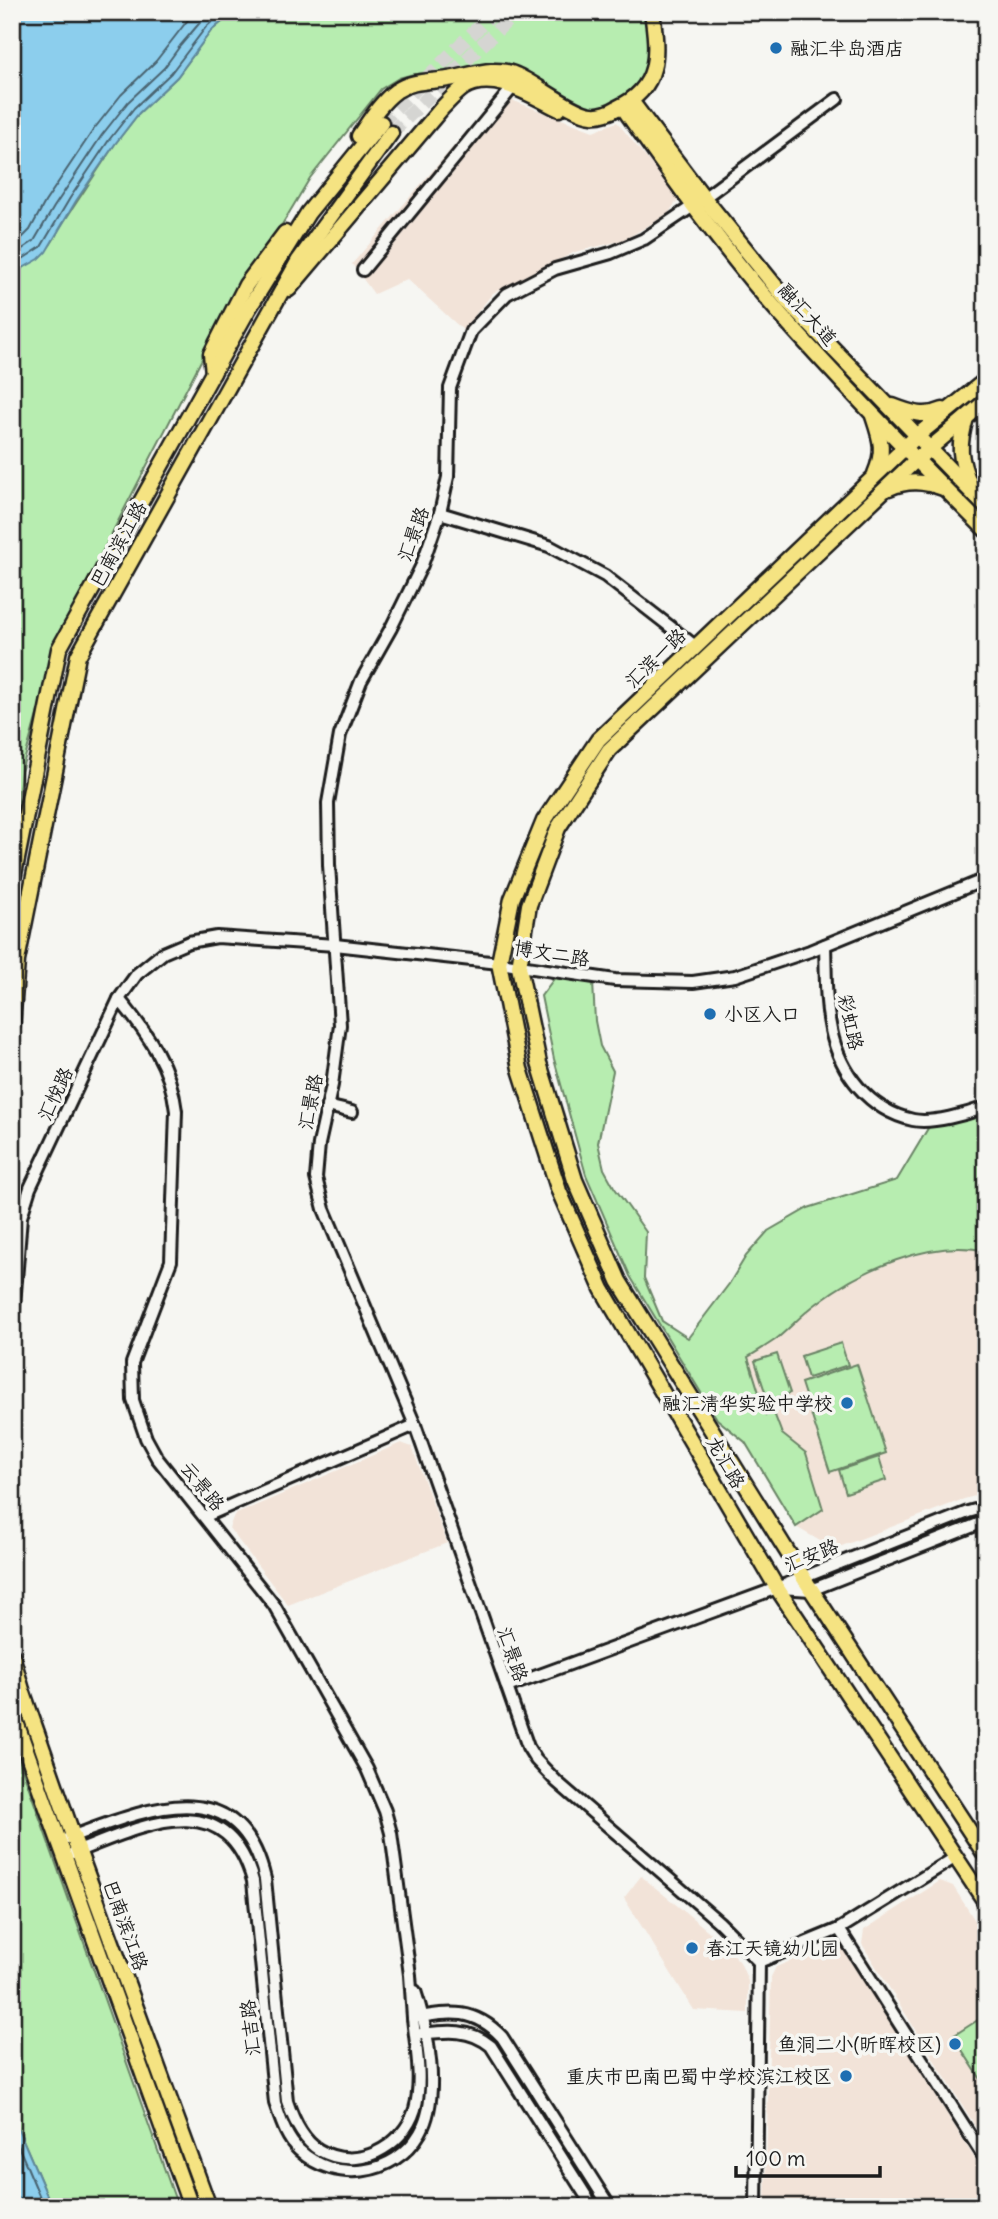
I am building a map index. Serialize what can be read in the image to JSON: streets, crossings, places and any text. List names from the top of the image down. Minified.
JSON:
{"streets":{"main road":["融汇大道","巴南滨江路","汇滨一路","龙汇路"],"street":["汇景路","博文二路","彩虹路","汇悦路","云景路","汇安路","汇吉路"]},"crossings":[["融汇大道","汇景路"],["融汇大道","汇滨一路"],["汇景路","博文二路"],["巴南滨江路","汇吉路"],["汇滨一路","博文二路"],["汇滨一路","龙汇路"],["博文二路","彩虹路"],["博文二路","汇悦路"],["博文二路","龙汇路"],["博文二路","云景路"],["汇悦路","云景路"],["龙汇路","汇安路"],["云景路","汇吉路"]],"places":["融汇半岛酒店","小区入口","融汇清华实验中学校","春江天镜幼儿园","鱼洞二小(昕晖校区)","重庆市巴南巴蜀中学校滨江校区"],"scale_bar":"100 m"}
